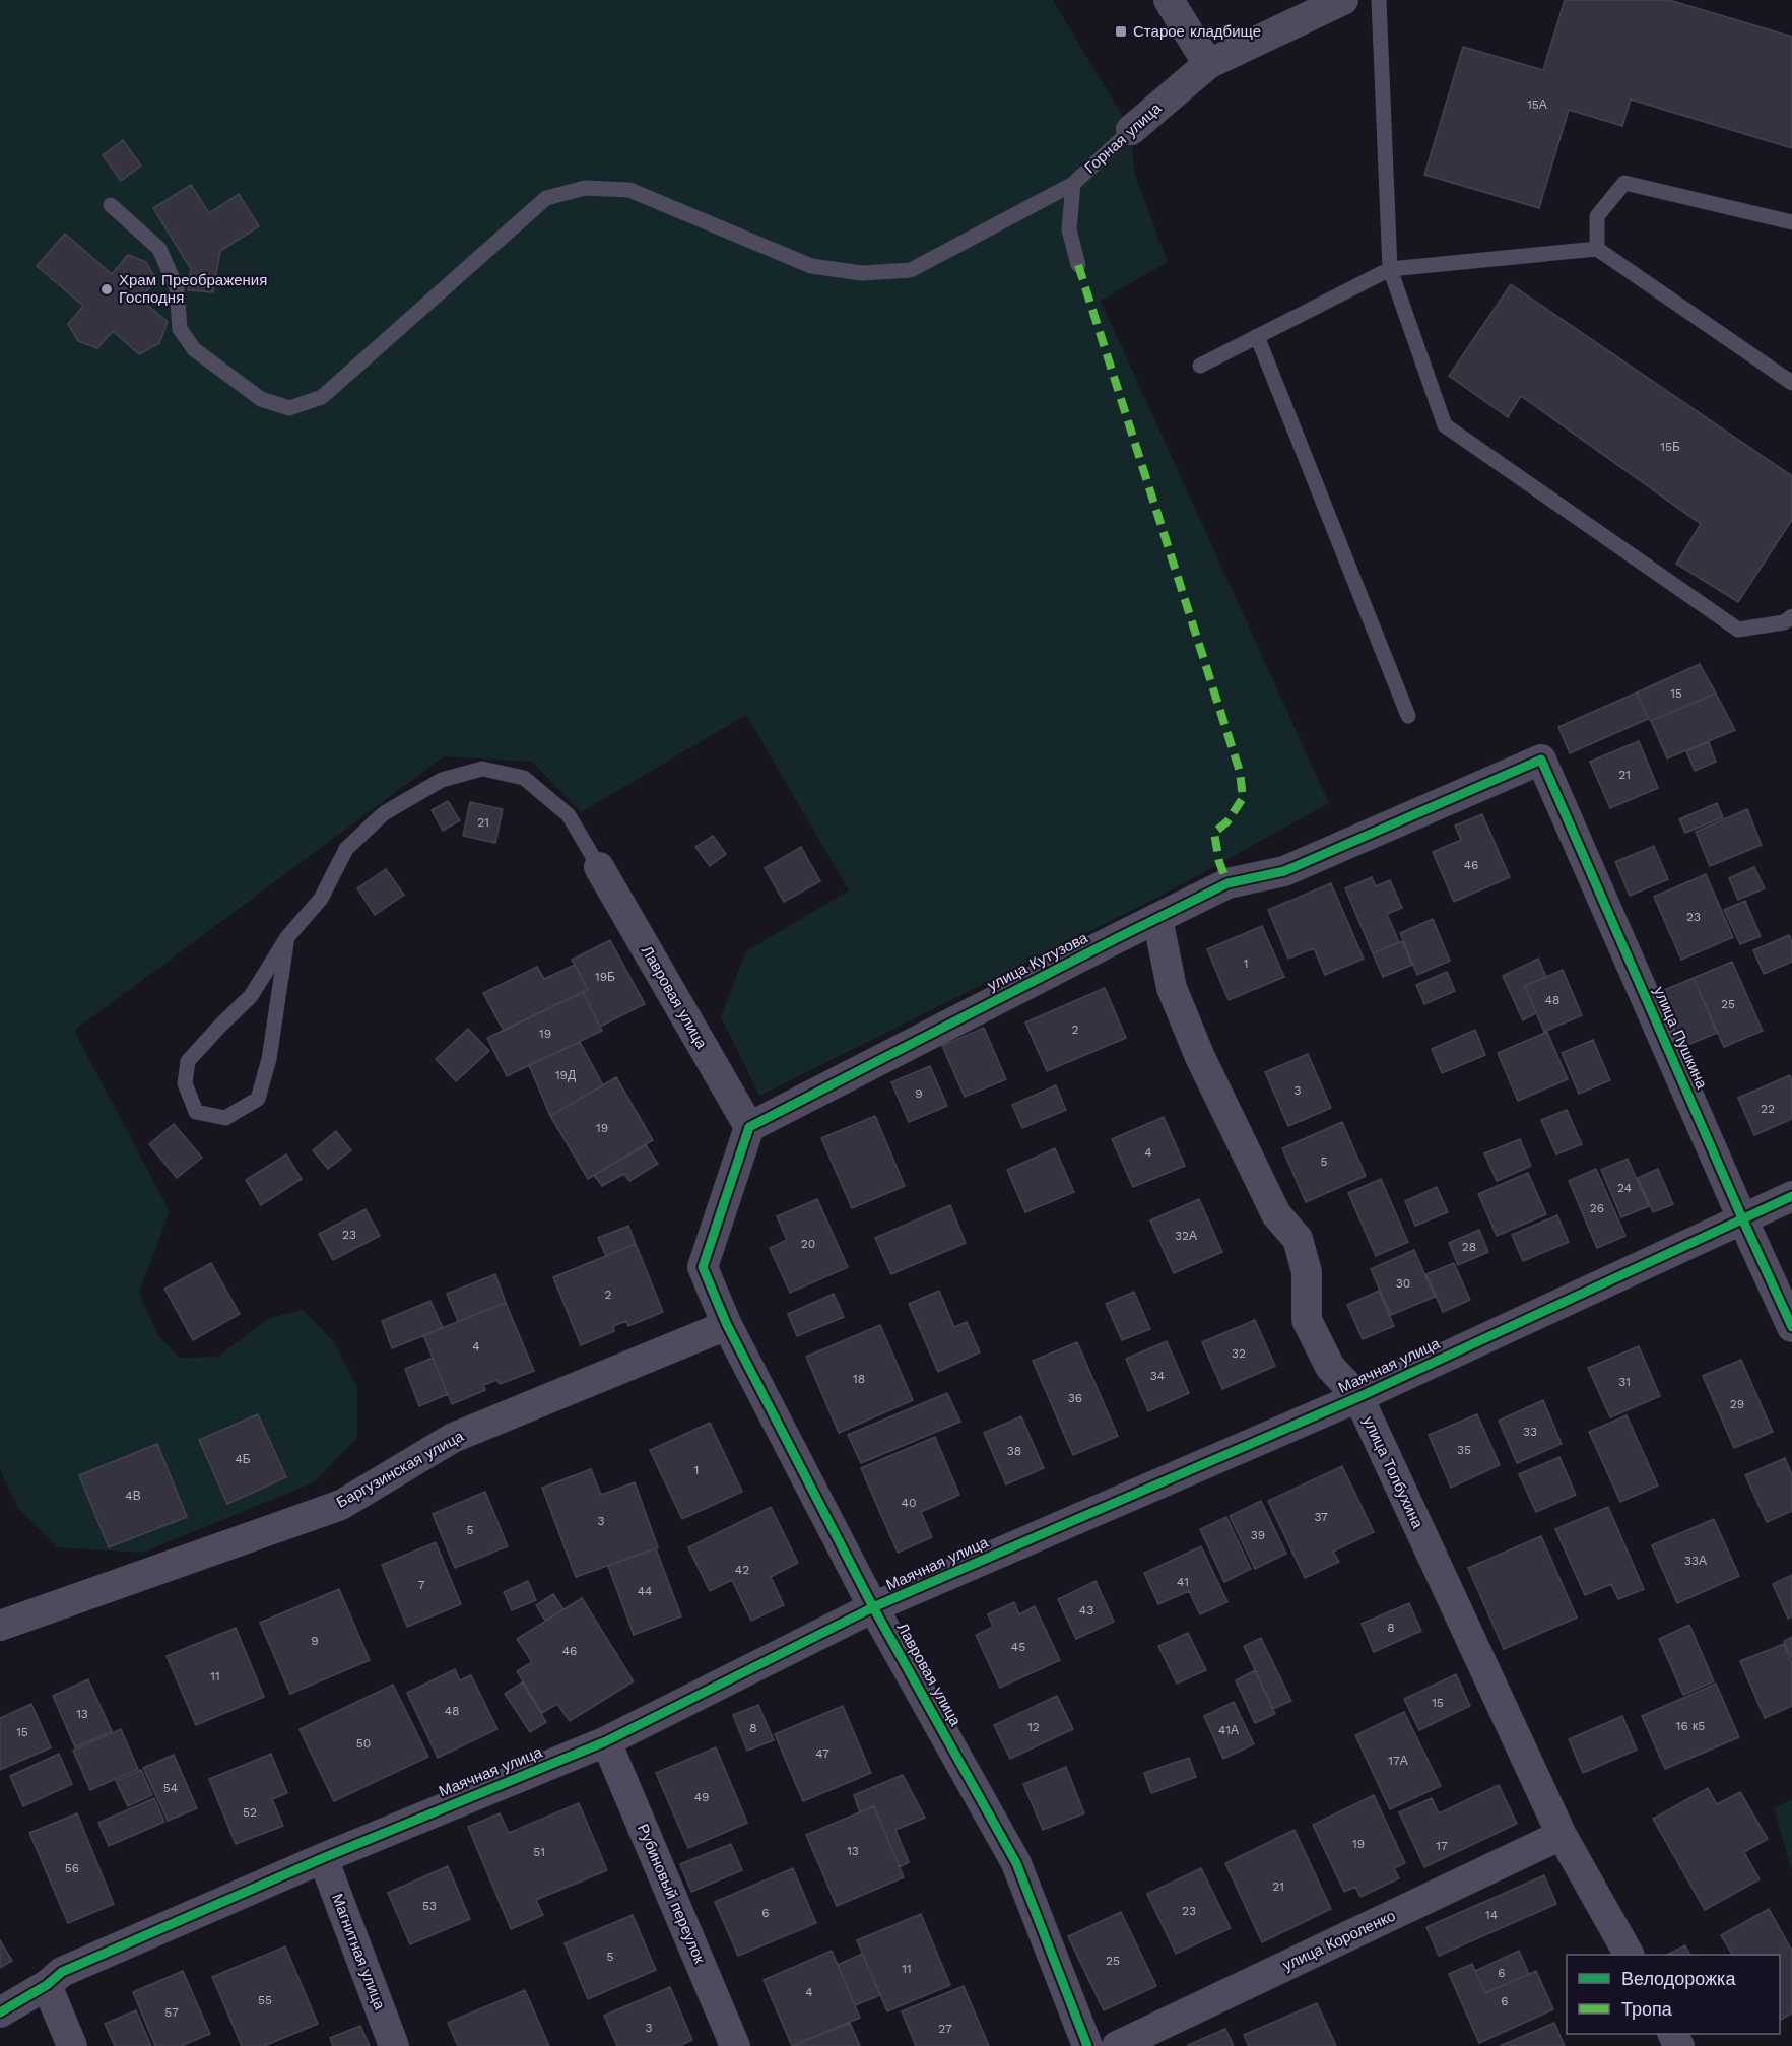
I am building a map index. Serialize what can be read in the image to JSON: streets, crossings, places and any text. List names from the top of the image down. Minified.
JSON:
{"streets":{"street":["Горная улица","улица Кутузова","Лавровая улица","улица Пушкина","Маячная улица","Баргузинская улица","улица Толбухина","Рубиновый переулок","улица Короленко","Магнитная улица"]},"crossings":[["улица Кутузова","Лавровая улица"],["улица Кутузова","улица Пушкина"],["улица Кутузова","улица Толбухина"],["Лавровая улица","Маячная улица"],["Лавровая улица","Баргузинская улица"],["улица Пушкина","Маячная улица"],["Маячная улица","улица Толбухина"],["Маячная улица","Рубиновый переулок"],["Маячная улица","Магнитная улица"],["улица Толбухина","улица Короленко"]],"places":{"transit":["Старое кладбище"],"other":["Храм Преображения Господня"]},"house_numbers":["15А","15Б","15","21","21","46","23","1","19Б","48","25","2","19","19Д","3","9","22","19","4","5","24","26","23","32А","20","28","30","2","4","32","34","18","31","36","29","33","35","38","4Б","1","4В","40","37","3","5","39","33А","42","41","7","44","43","8","9","45","46","11","15","48","13","16 к5","12","8","41А","15","50","47","17А","54","49","52","19","17","13","51","56","21","53","23","6","14","5","25","11","6","4","55","6","57","3","27"],"legend":["Велодорожка","Тропа"]}
